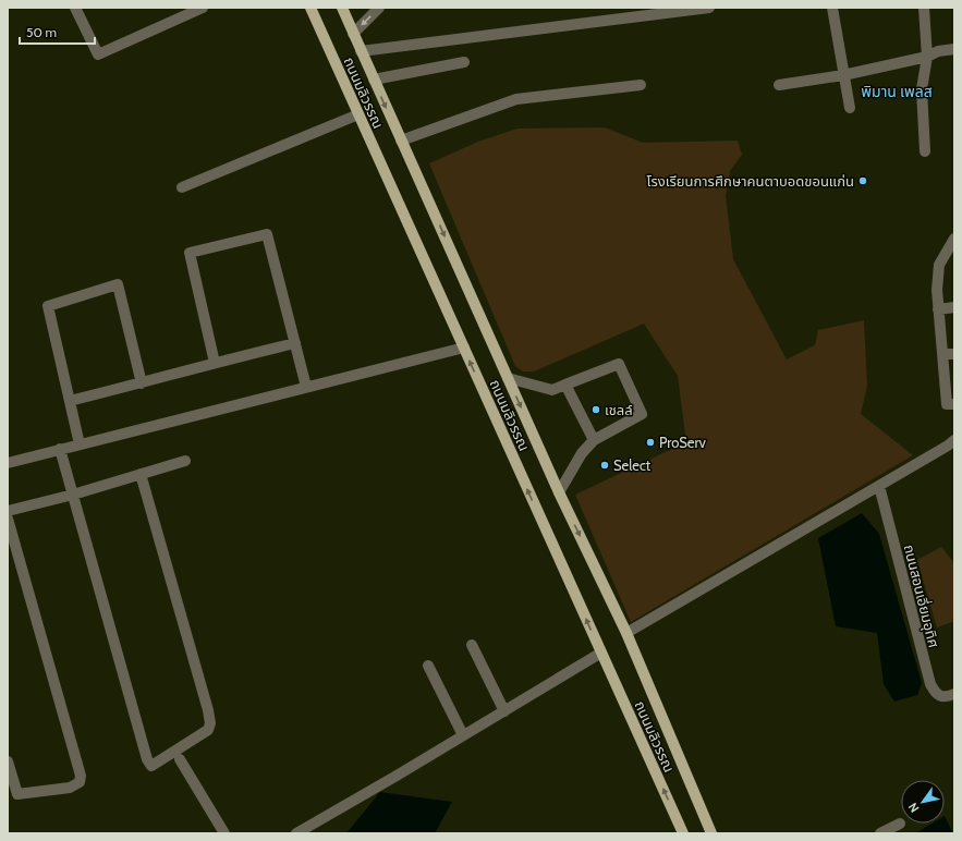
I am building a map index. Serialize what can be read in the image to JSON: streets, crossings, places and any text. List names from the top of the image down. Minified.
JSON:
{"streets":{"main road":["ถนนมลิวรรณ"],"street":["ถนนสอนเอี่ยมอุทิศ"]},"districts":["พิมาน เพลส"],"places":["โรงเรียนการศึกษาคนตาบอดขอนแก่น","เชลล์","ProServ","Select"],"scale_bar":"50 m","north":"bottom left"}
